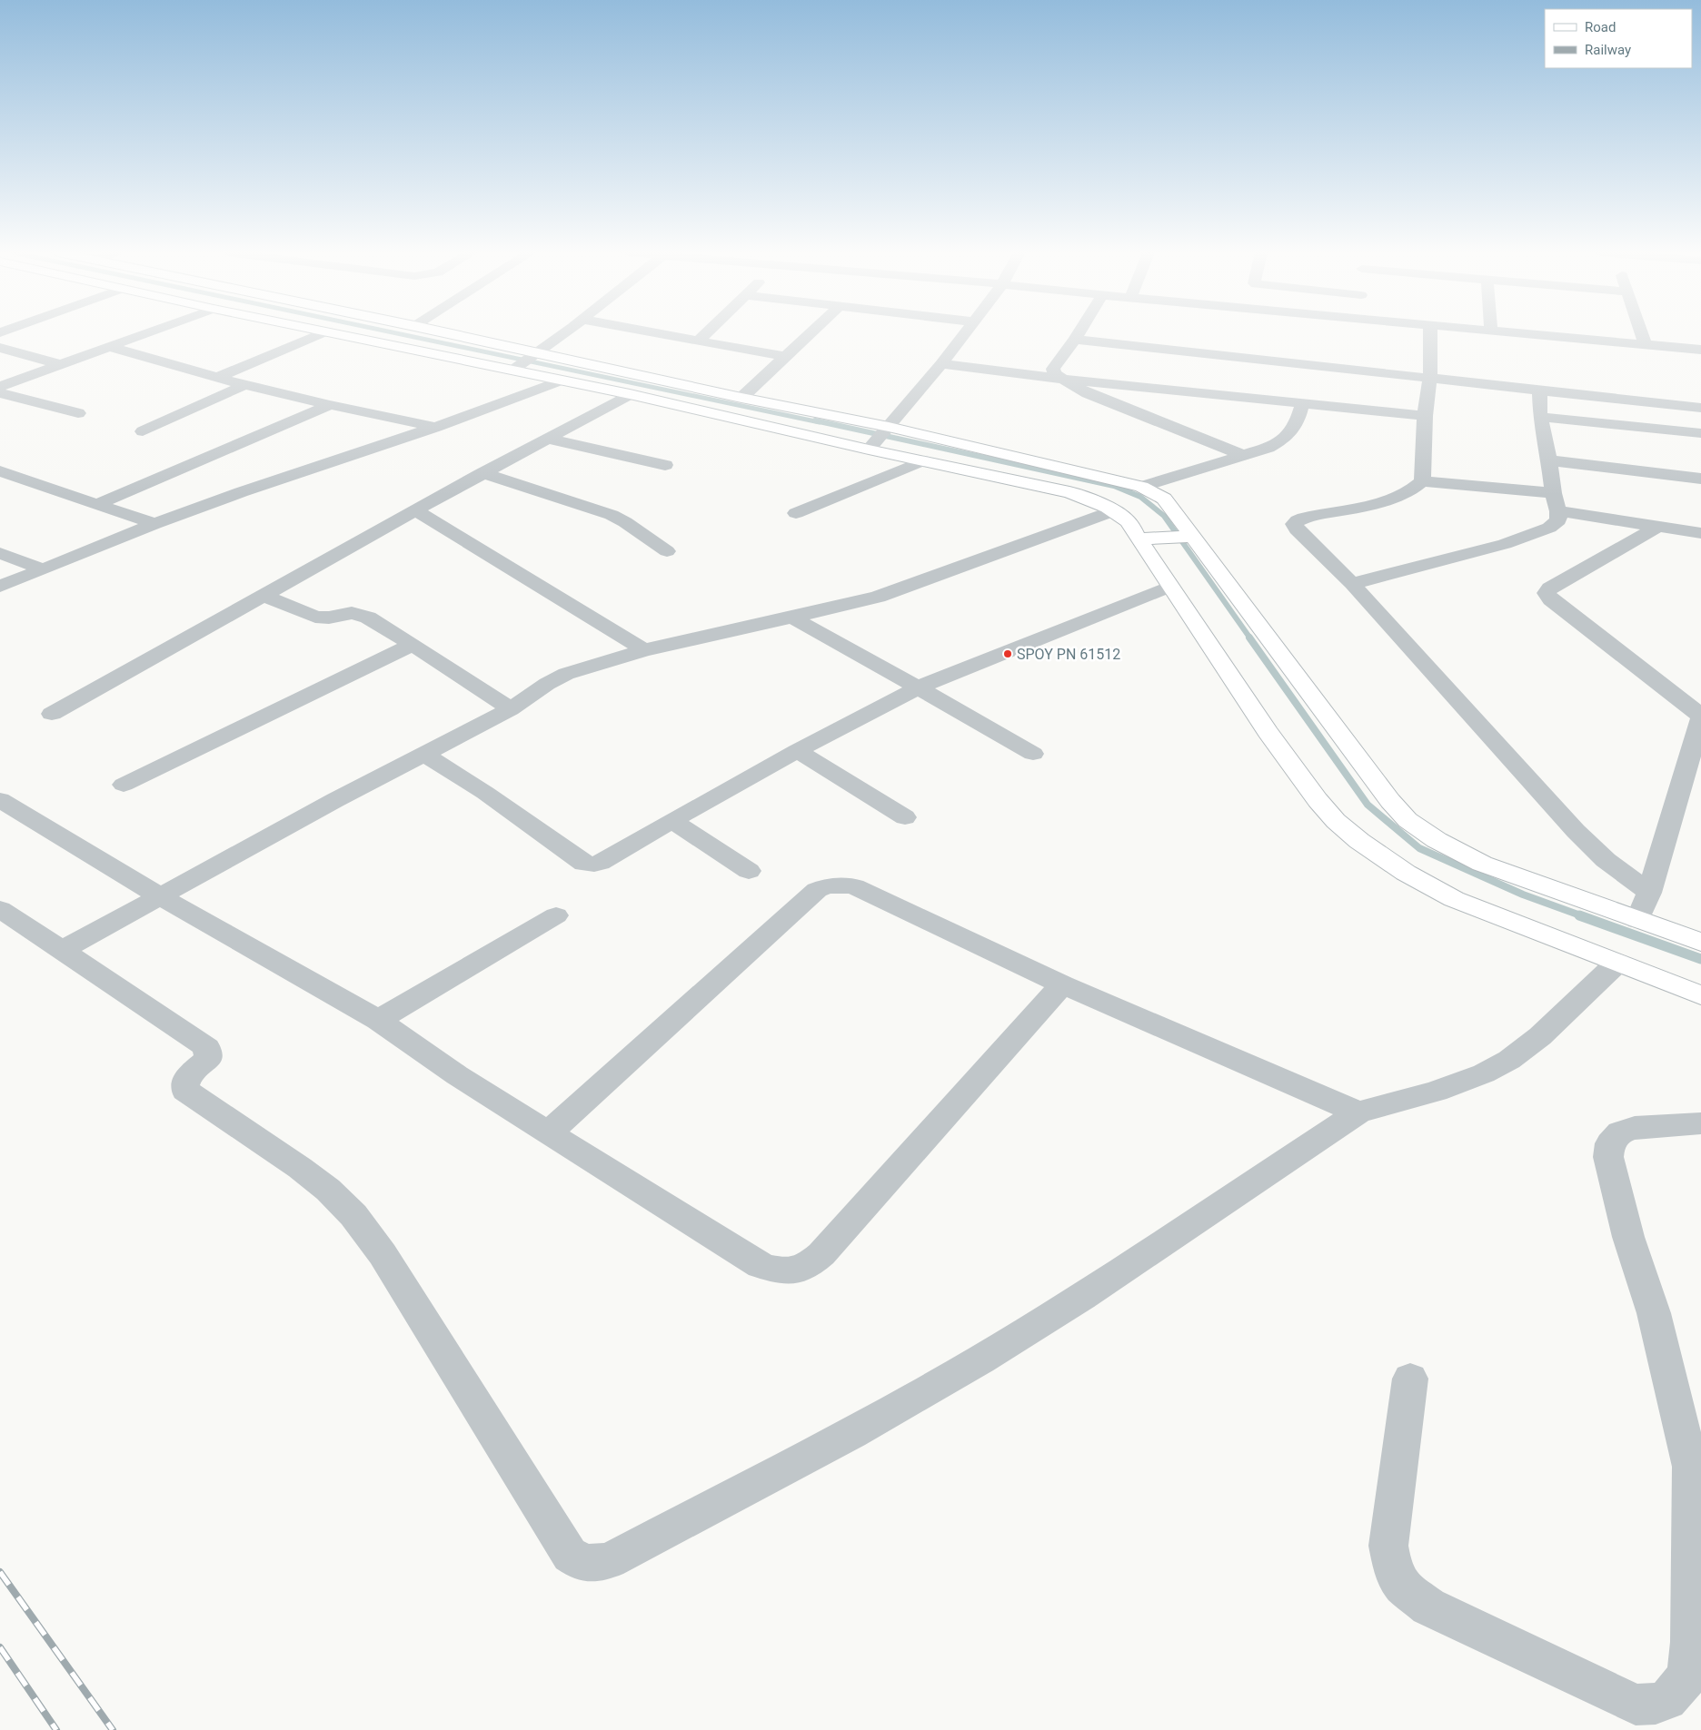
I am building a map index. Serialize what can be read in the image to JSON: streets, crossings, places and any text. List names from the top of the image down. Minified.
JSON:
{"places":["SPOY PN 61512"],"legend":["Road","Railway"]}
